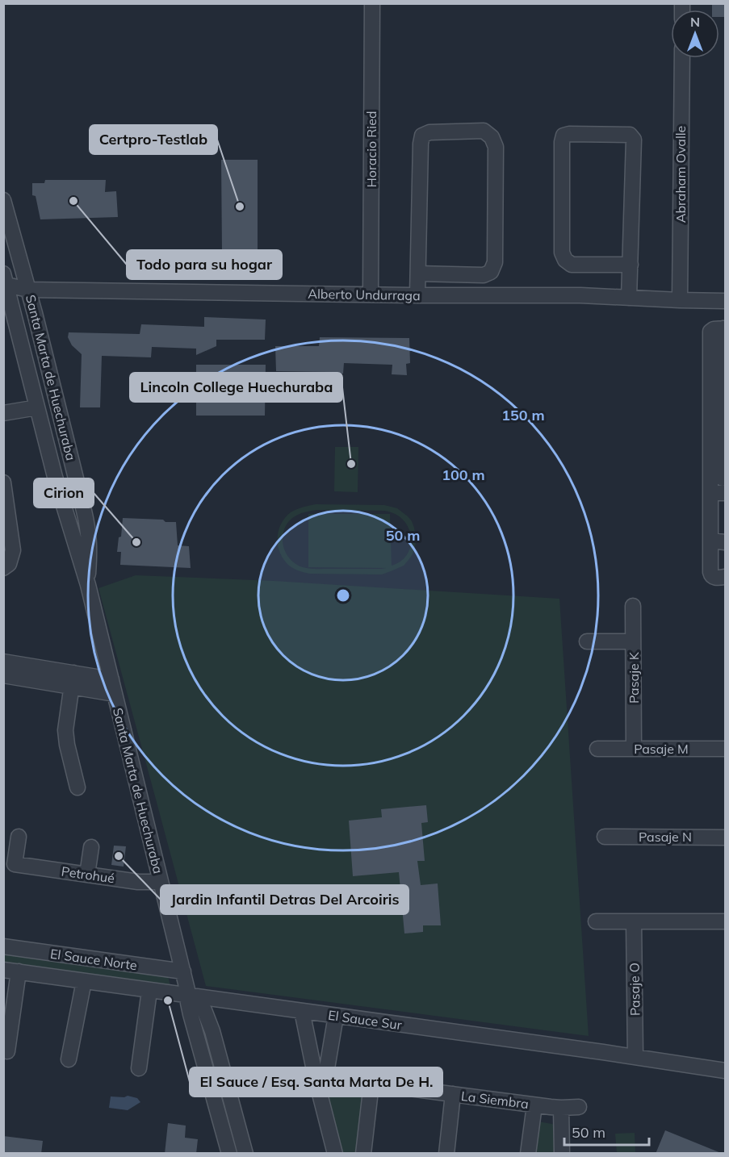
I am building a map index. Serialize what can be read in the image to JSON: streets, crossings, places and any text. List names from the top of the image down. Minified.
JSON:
{"streets":{"street":["Horacio Ried","Abraham Ovalle","Alberto Undurraga","Santa Marta de Huechuraba","Pasaje K","Pasaje M","Pasaje N","Petrohué","El Sauce Norte","Pasaje O","El Sauce Sur","La Siembra"]},"crossings":[["Horacio Ried","Alberto Undurraga"],["Abraham Ovalle","Alberto Undurraga"],["Alberto Undurraga","Santa Marta de Huechuraba"],["Santa Marta de Huechuraba","Petrohué"],["Santa Marta de Huechuraba","El Sauce Norte"],["Santa Marta de Huechuraba","El Sauce Sur"],["Pasaje K","Pasaje M"],["Pasaje O","El Sauce Sur"]],"places":["Todo para su hogar","Certpro-Testlab","Lincoln College Huechuraba","Cirion","Jardin Infantil Detras Del Arcoiris","El Sauce / Esq. Santa Marta De H."],"scale_bar":"50 m","north":"top","rings":["150 m","100 m","50 m"]}
